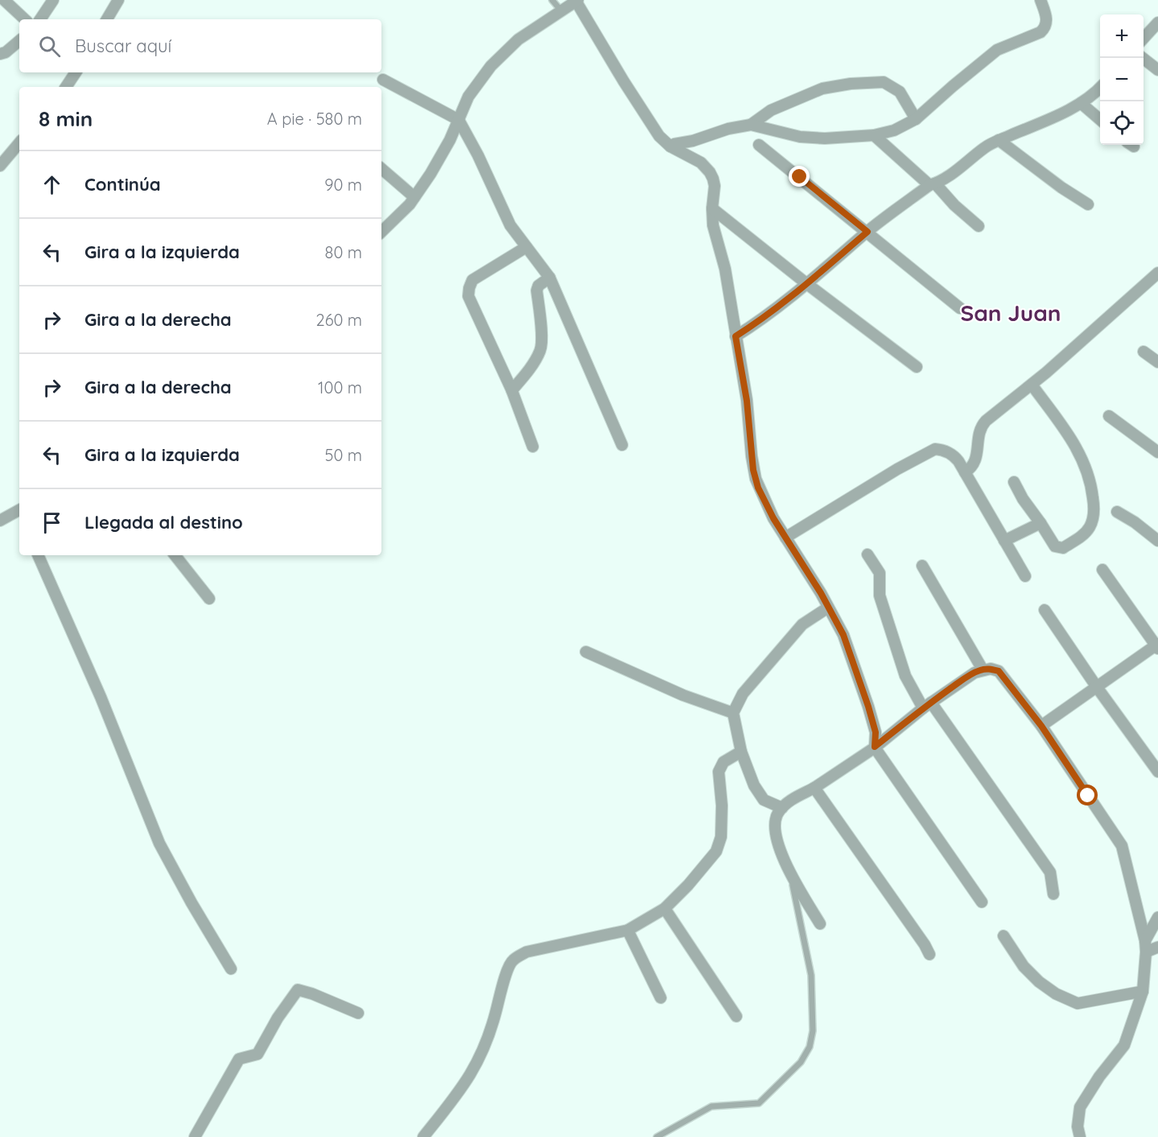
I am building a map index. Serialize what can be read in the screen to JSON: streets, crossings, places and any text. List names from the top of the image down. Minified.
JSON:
{"districts":["San Juan"],"page":{"map_buttons":["+","−"],"search":"Buscar aquí","heading":["8 min","A pie · 580 m"],"list":[["Continúa","90 m"],["Gira a la izquierda","80 m"],["Gira a la derecha","260 m"],["Gira a la derecha","100 m"],["Gira a la izquierda","50 m"],"Llegada al destino"]}}
